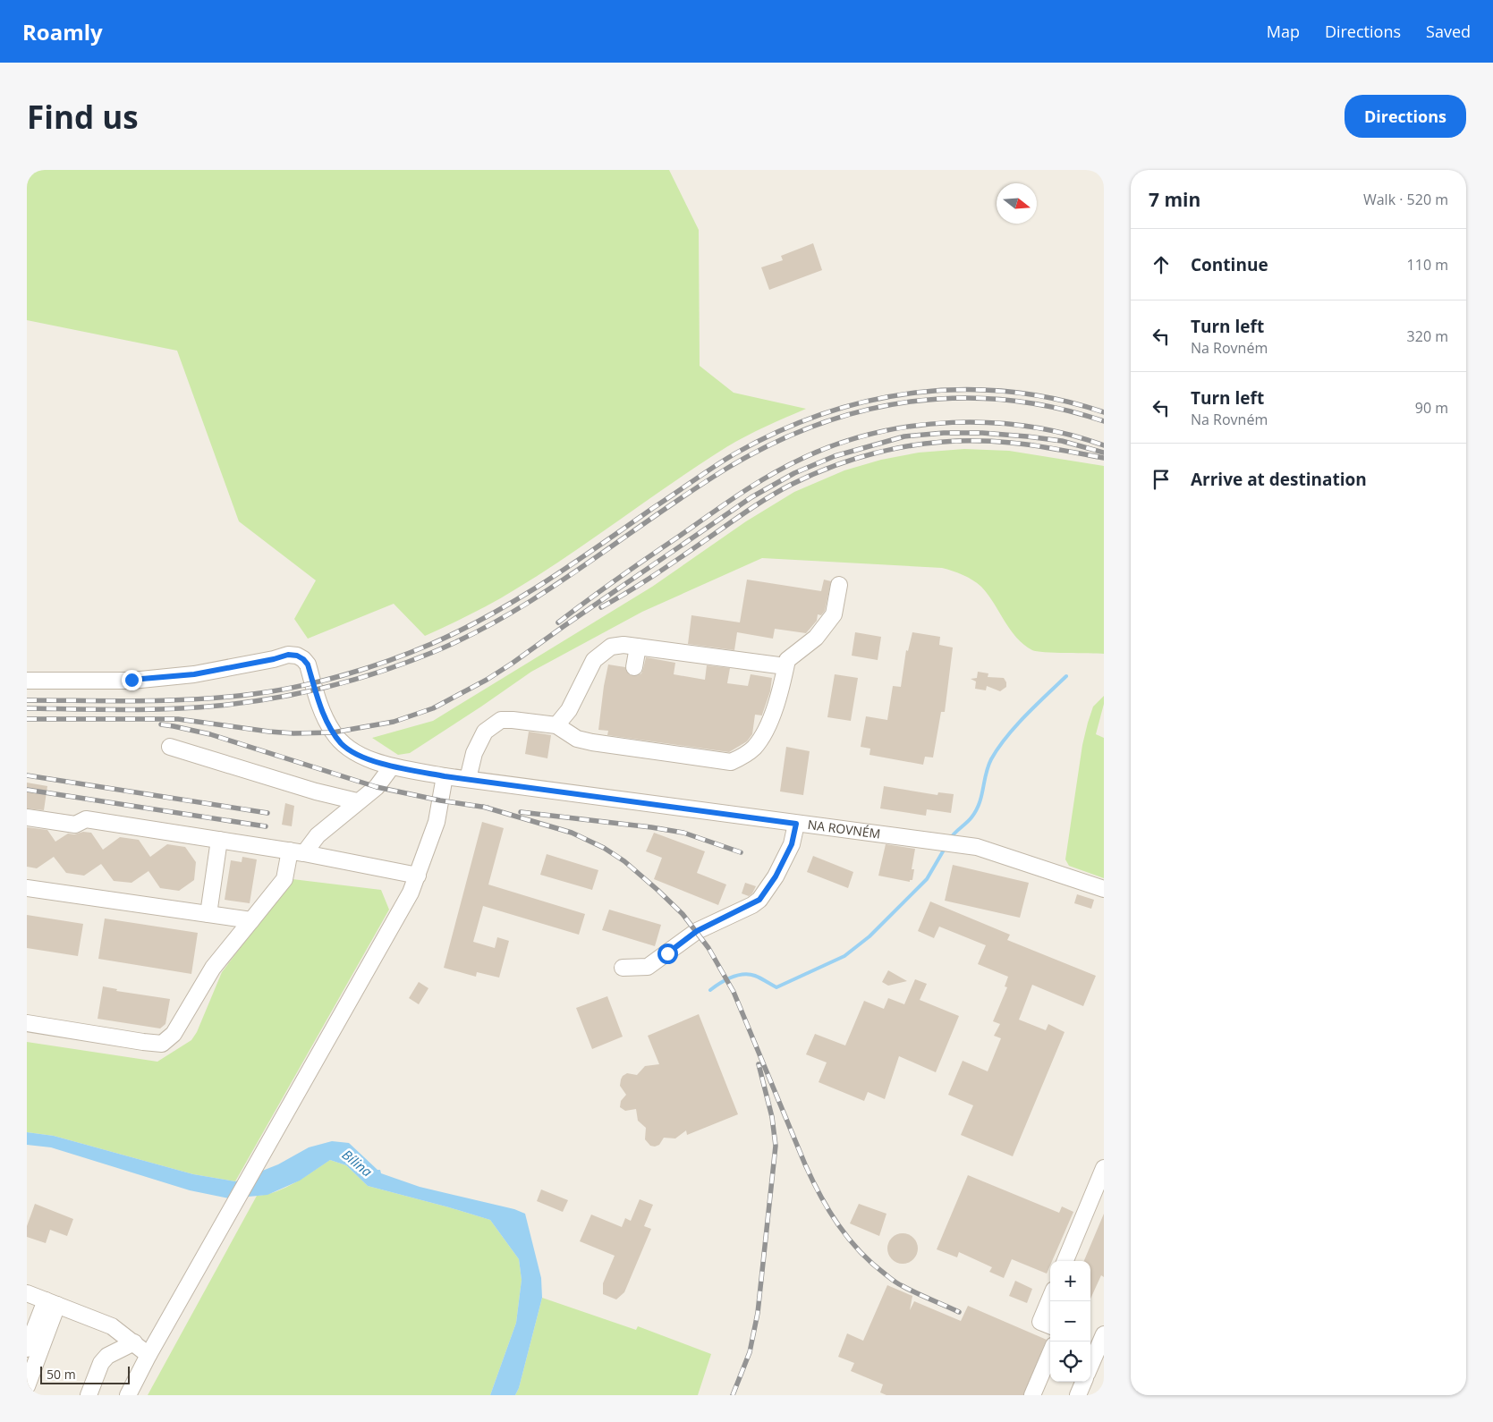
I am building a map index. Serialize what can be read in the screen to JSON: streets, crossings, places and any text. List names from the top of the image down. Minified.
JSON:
{"streets":{"street":["NA ROVNÉM"]},"water":["Bílina"],"scale_bar":"50 m","north":"right","page":{"header":"Roamly","nav":["Map","Directions","Saved"],"buttons":"Directions","title":"Find us","heading":["7 min","Walk · 520 m"],"list":[["Continue","110 m"],["Turn left","Na Rovném","320 m"],["Turn left","Na Rovném","90 m"],"Arrive at destination"],"map_buttons":["+","−"],"scale":"50 m"}}
